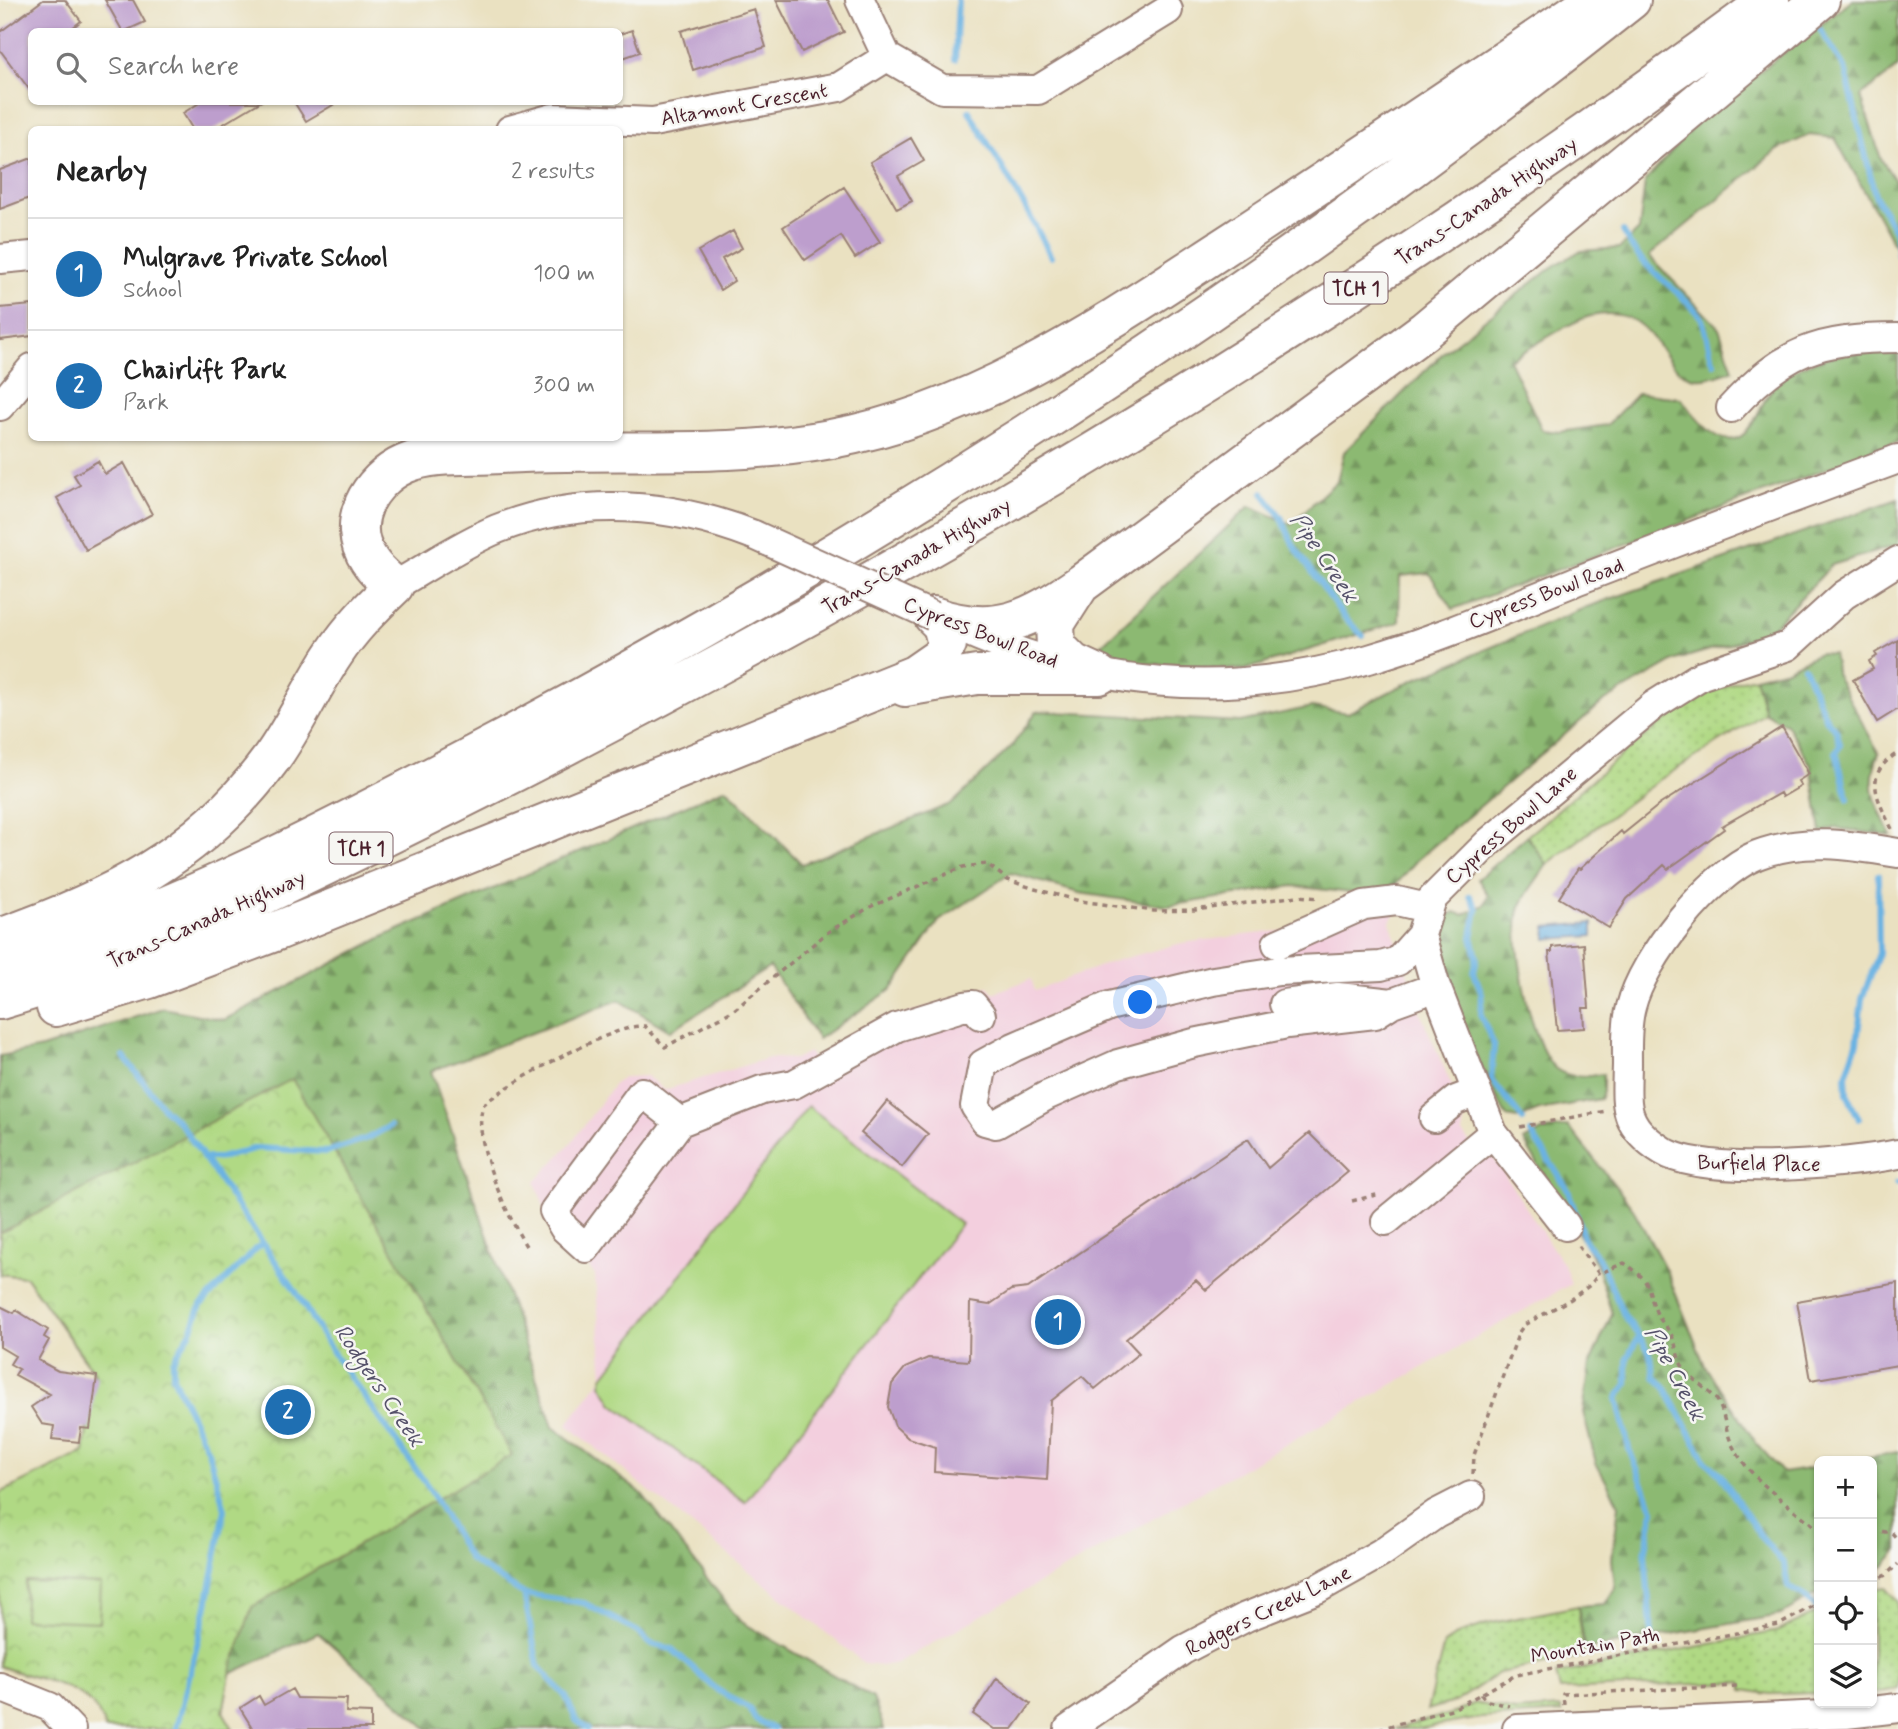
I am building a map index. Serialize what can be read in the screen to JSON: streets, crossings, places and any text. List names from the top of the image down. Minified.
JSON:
{"streets":{"highway":["Trans-Canada Highway","TCH 1"],"street":["Altamont Crescent","Cypress Bowl Road","Cypress Bowl Lane","Burfield Place","Rodgers Creek Lane"],"path":["Mountain Path"]},"water":["Pipe Creek","Rodgers Creek"],"page":{"search":"Search here","heading":["Nearby","2 results"],"list":[{"mark":"1","name":"Mulgrave Private School","note":"School","value":"100 m"},{"mark":"2","name":"Chairlift Park","note":"Park","value":"300 m"}],"pins":["1","2"],"map_buttons":["+","−"]}}
